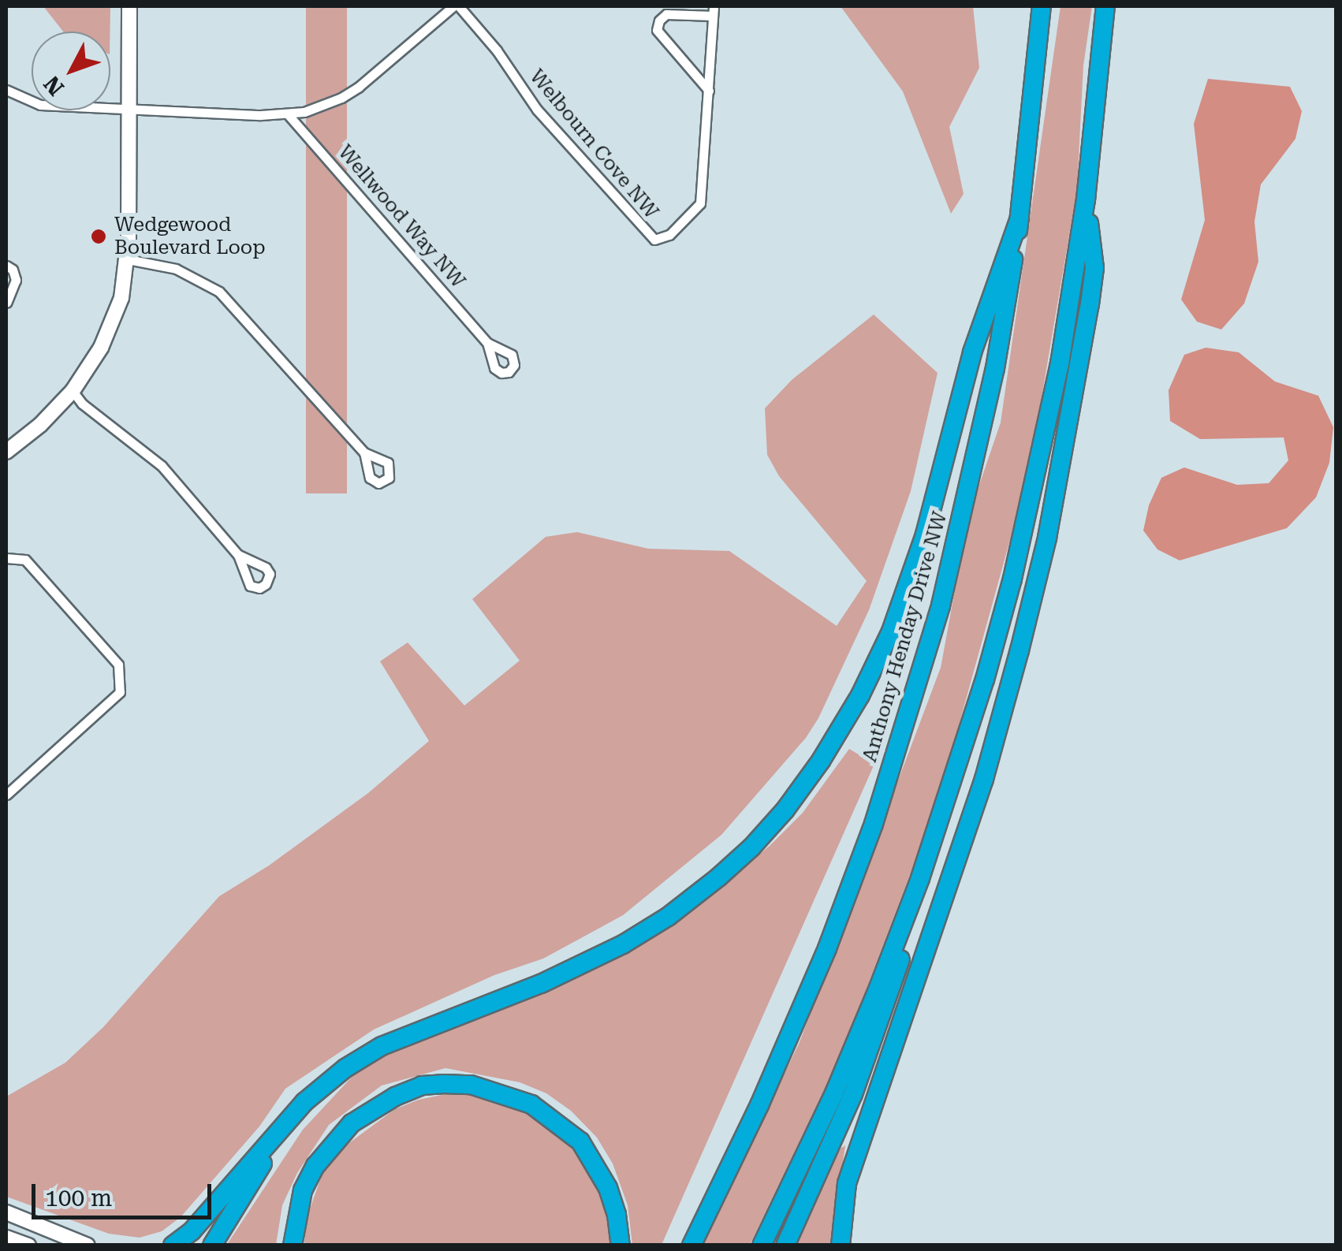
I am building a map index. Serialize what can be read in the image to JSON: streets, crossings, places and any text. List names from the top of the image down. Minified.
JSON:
{"streets":{"highway":["Anthony Henday Drive NW"],"street":["Welbourn Cove NW","Wellwood Way NW"]},"places":["Wedgewood Boulevard Loop"],"scale_bar":"100 m","north":"bottom left"}
